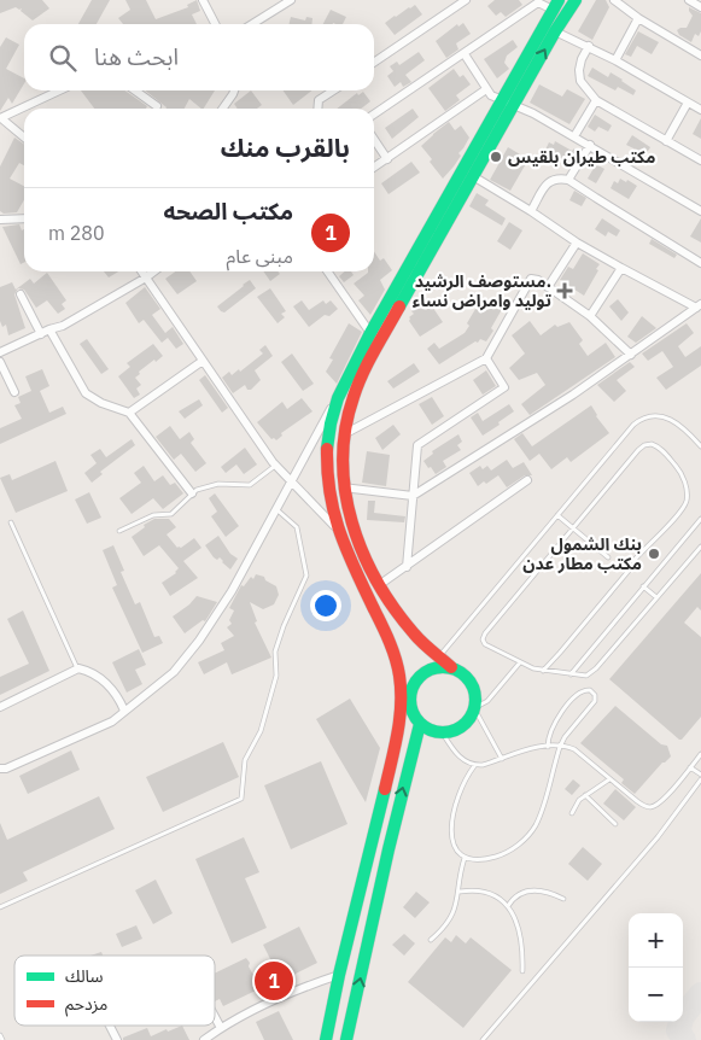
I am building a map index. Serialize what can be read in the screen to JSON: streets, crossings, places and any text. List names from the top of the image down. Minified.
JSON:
{"places":{"other":["مكتب طيران بلقيس","بنك الشمول مكتب مطار عدن"],"health":["مستوصف الرشيد. توليد وامراض نساء"]},"legend":["سالك","مزدحم"],"page":{"search":"ابحث هنا","heading":"بالقرب منك","list":[{"mark":"1","name":"مكتب الصحه","note":"مبنى عام","value":"280 m"}],"map_buttons":["+","−"],"pins":"1"}}
